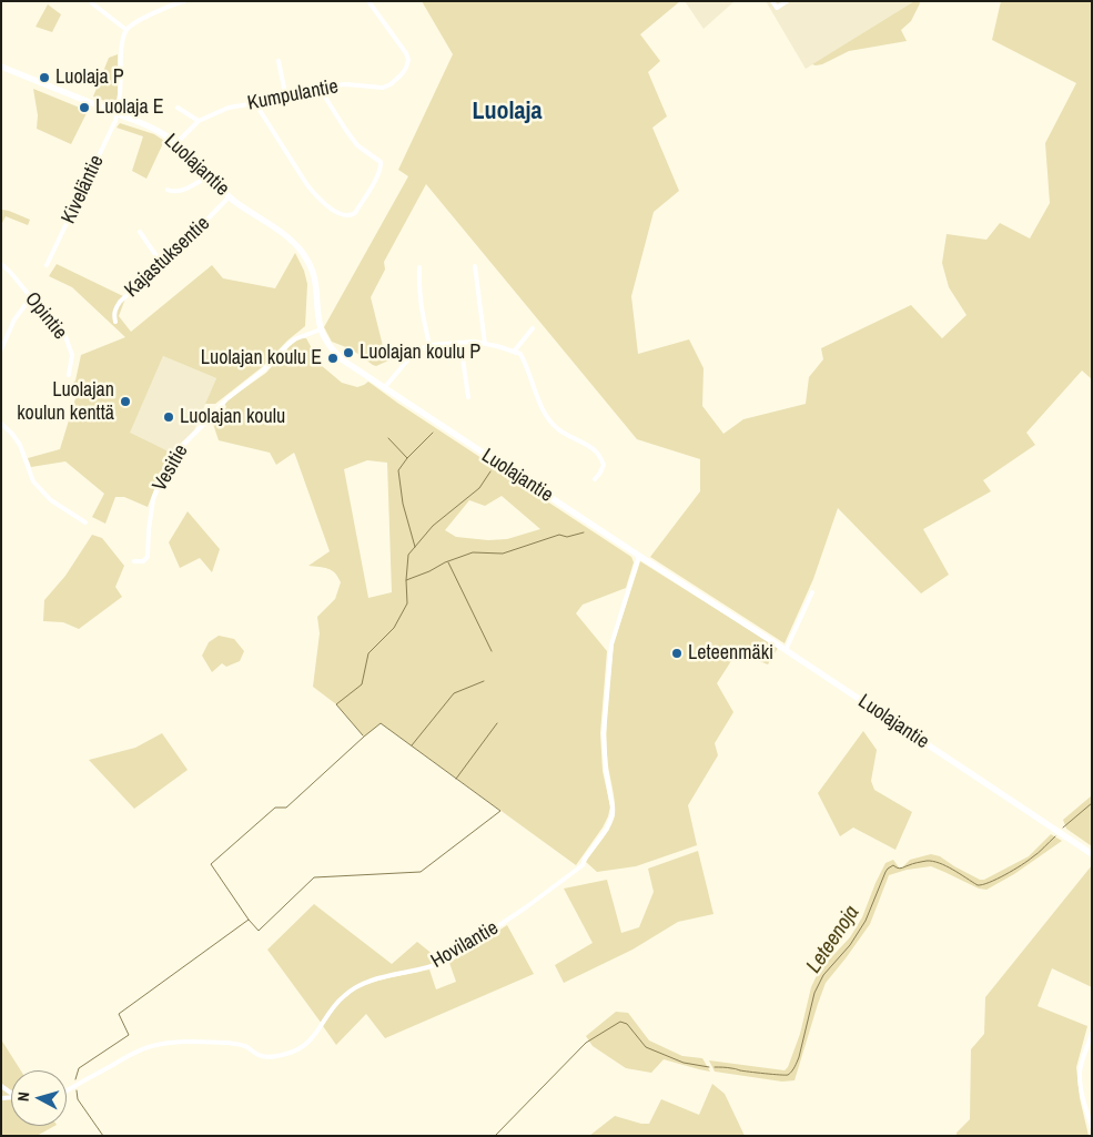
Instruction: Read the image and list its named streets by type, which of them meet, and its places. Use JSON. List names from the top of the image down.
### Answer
{
  "streets": {
    "main road": ["Luolajantie"],
    "street": [
      "Kumpulantie",
      "Kiveläntie",
      "Kajastuksentie",
      "Opintie",
      "Vesitie",
      "Hovilantie"
    ]
  },
  "crossings": [
    ["Kumpulantie", "Luolajantie"],
    ["Luolajantie", "Kiveläntie"],
    ["Luolajantie", "Kajastuksentie"],
    ["Luolajantie", "Vesitie"],
    ["Luolajantie", "Hovilantie"]
  ],
  "districts": ["Luolaja"],
  "water": ["Leteenoja"],
  "places": [
    "Luolaja P",
    "Luolaja E",
    "Luolajan koulu P",
    "Luolajan koulu E",
    "Luolajan koulun kenttä",
    "Luolajan koulu",
    "Leteenmäki"
  ],
  "north": "left"
}
